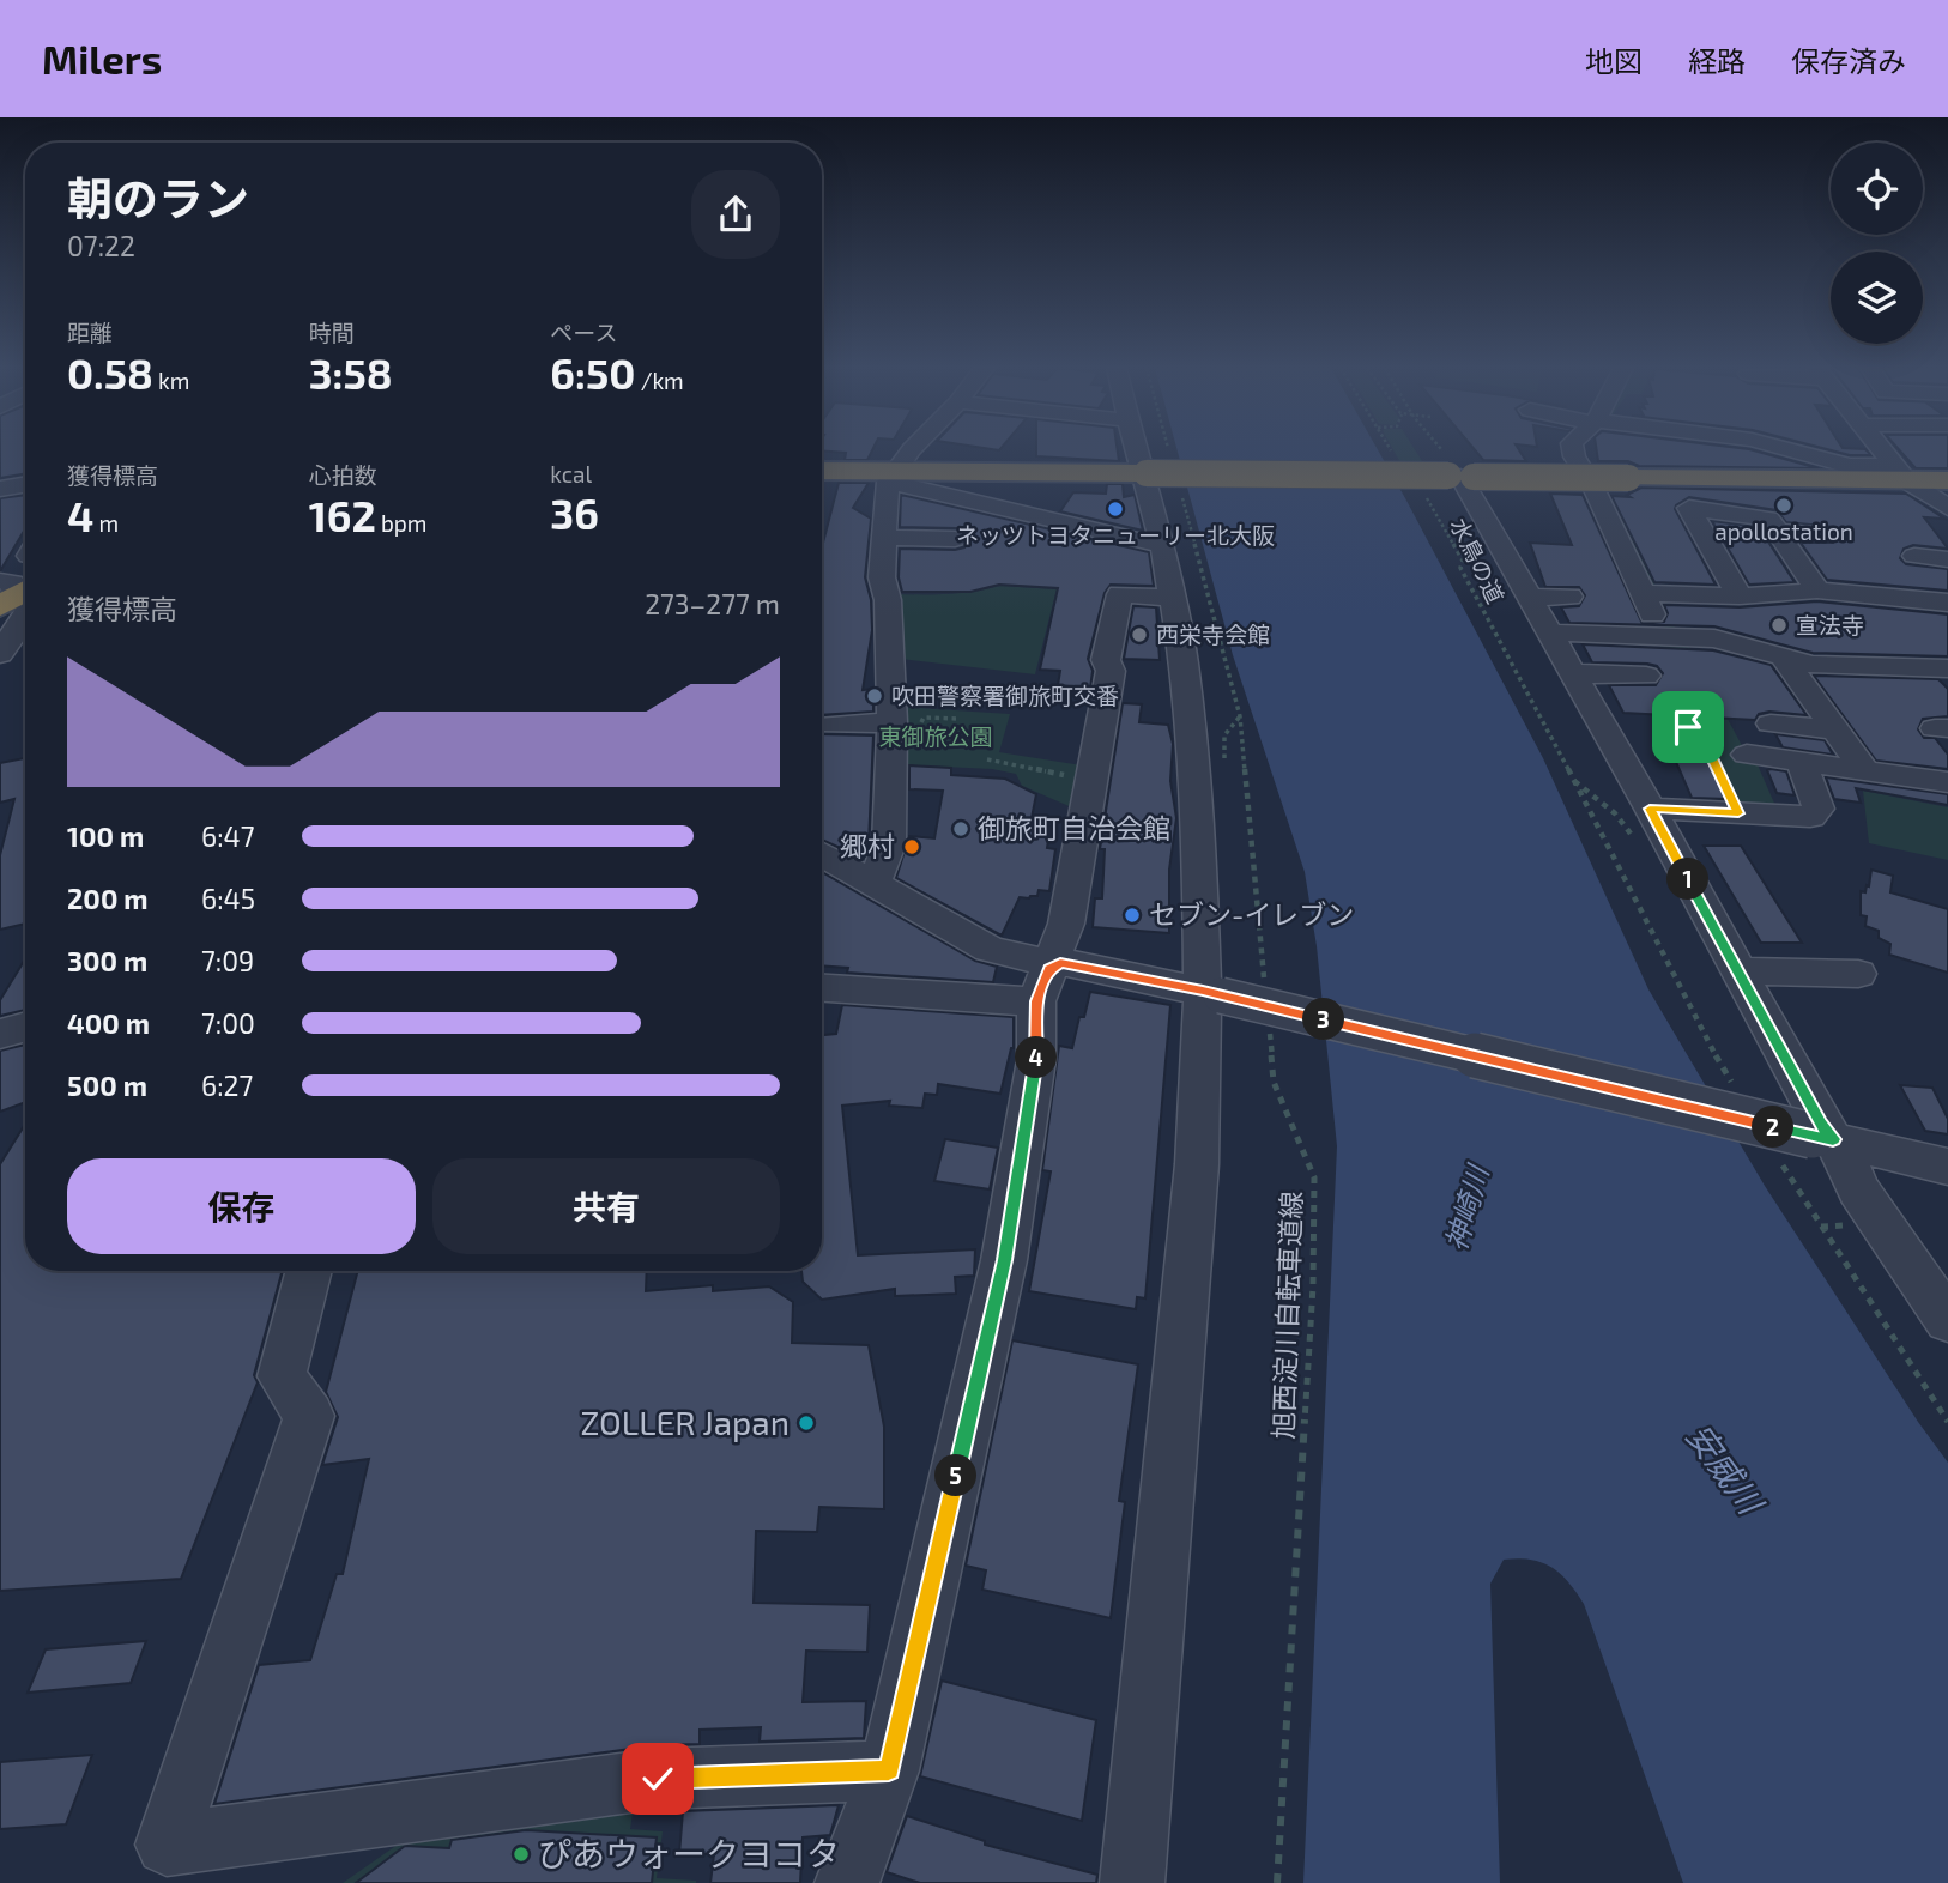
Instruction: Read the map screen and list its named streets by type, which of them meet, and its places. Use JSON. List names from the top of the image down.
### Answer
{
  "streets": {
    "path": ["水鳥の道", "旭西淀川自転車道線"]
  },
  "water": ["神崎川", "安威川"],
  "parks": ["東御旅公園"],
  "places": [
    "apollostation",
    "ネッツトヨタニューリー北大阪",
    "宣法寺",
    "西栄寺会館",
    "吹田警察署御旅町交番",
    "御旅町自治会館",
    "郷村",
    "セブン-イレブン",
    "ZOLLER Japan",
    "ぴあウォークヨコタ"
  ],
  "page": {
    "header": "Milers",
    "nav": ["地図", "経路", "保存済み"],
    "heading": ["朝のラン", "07:22"],
    "stats": [
      ["距離", "0.58 km"],
      ["時間", "3:58"],
      ["ペース", "6:50 /km"],
      ["獲得標高", "4 m"],
      ["心拍数", "162 bpm"],
      ["kcal", "36"]
    ],
    "chart": ["獲得標高", "273–277 m"],
    "list": [
      {
        "name": "100 m",
        "note": "6:47"
      },
      {
        "name": "200 m",
        "note": "6:45"
      },
      {
        "name": "300 m",
        "note": "7:09"
      },
      {
        "name": "400 m",
        "note": "7:00"
      },
      {
        "name": "500 m",
        "note": "6:27"
      }
    ],
    "pins": [
      "1",
      "3",
      "4",
      "2",
      "5"
    ],
    "buttons": ["保存", "共有"]
  }
}
